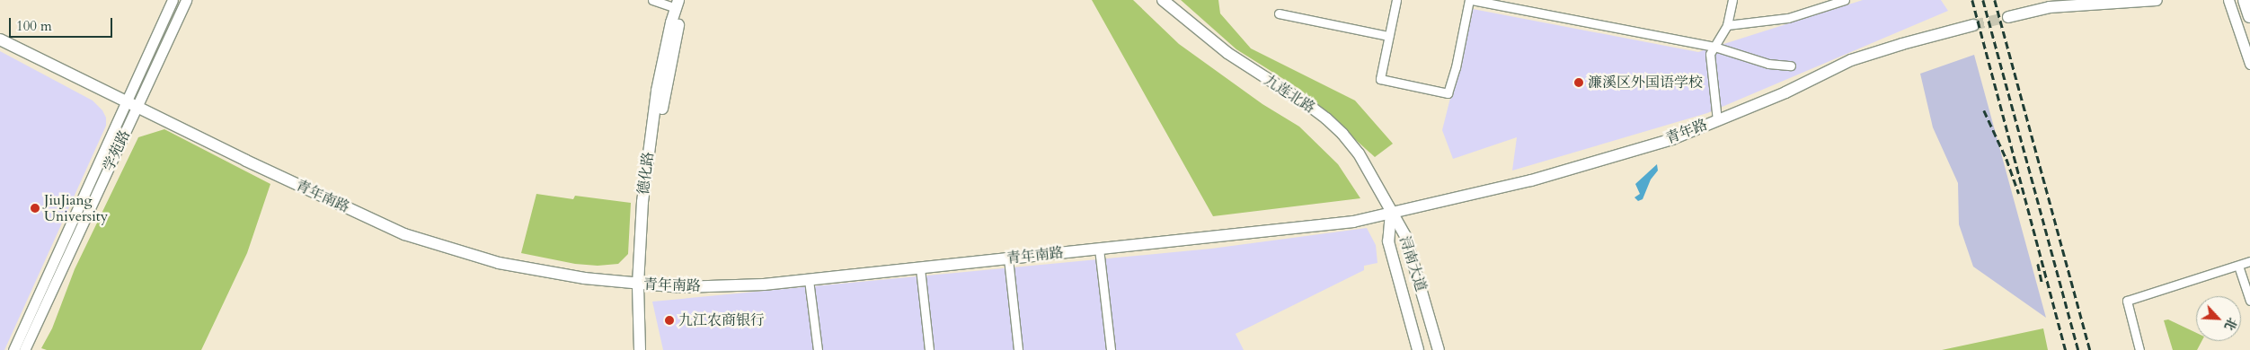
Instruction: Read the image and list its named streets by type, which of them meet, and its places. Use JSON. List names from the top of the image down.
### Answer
{
  "streets": {
    "main road": [
      "九莲北路",
      "青年路",
      "德化路",
      "青年南路",
      "浔南大道"
    ],
    "street": ["学苑路"]
  },
  "crossings": [
    ["九莲北路", "青年路"],
    ["九莲北路", "青年南路"],
    ["九莲北路", "浔南大道"],
    ["青年路", "青年南路"],
    ["青年路", "浔南大道"],
    ["学苑路", "青年南路"],
    ["德化路", "青年南路"],
    ["青年南路", "浔南大道"]
  ],
  "places": ["濂溪区外国语学校", "JiuJiang University", "九江农商银行"],
  "scale_bar": "100 m",
  "north": "bottom right"
}
